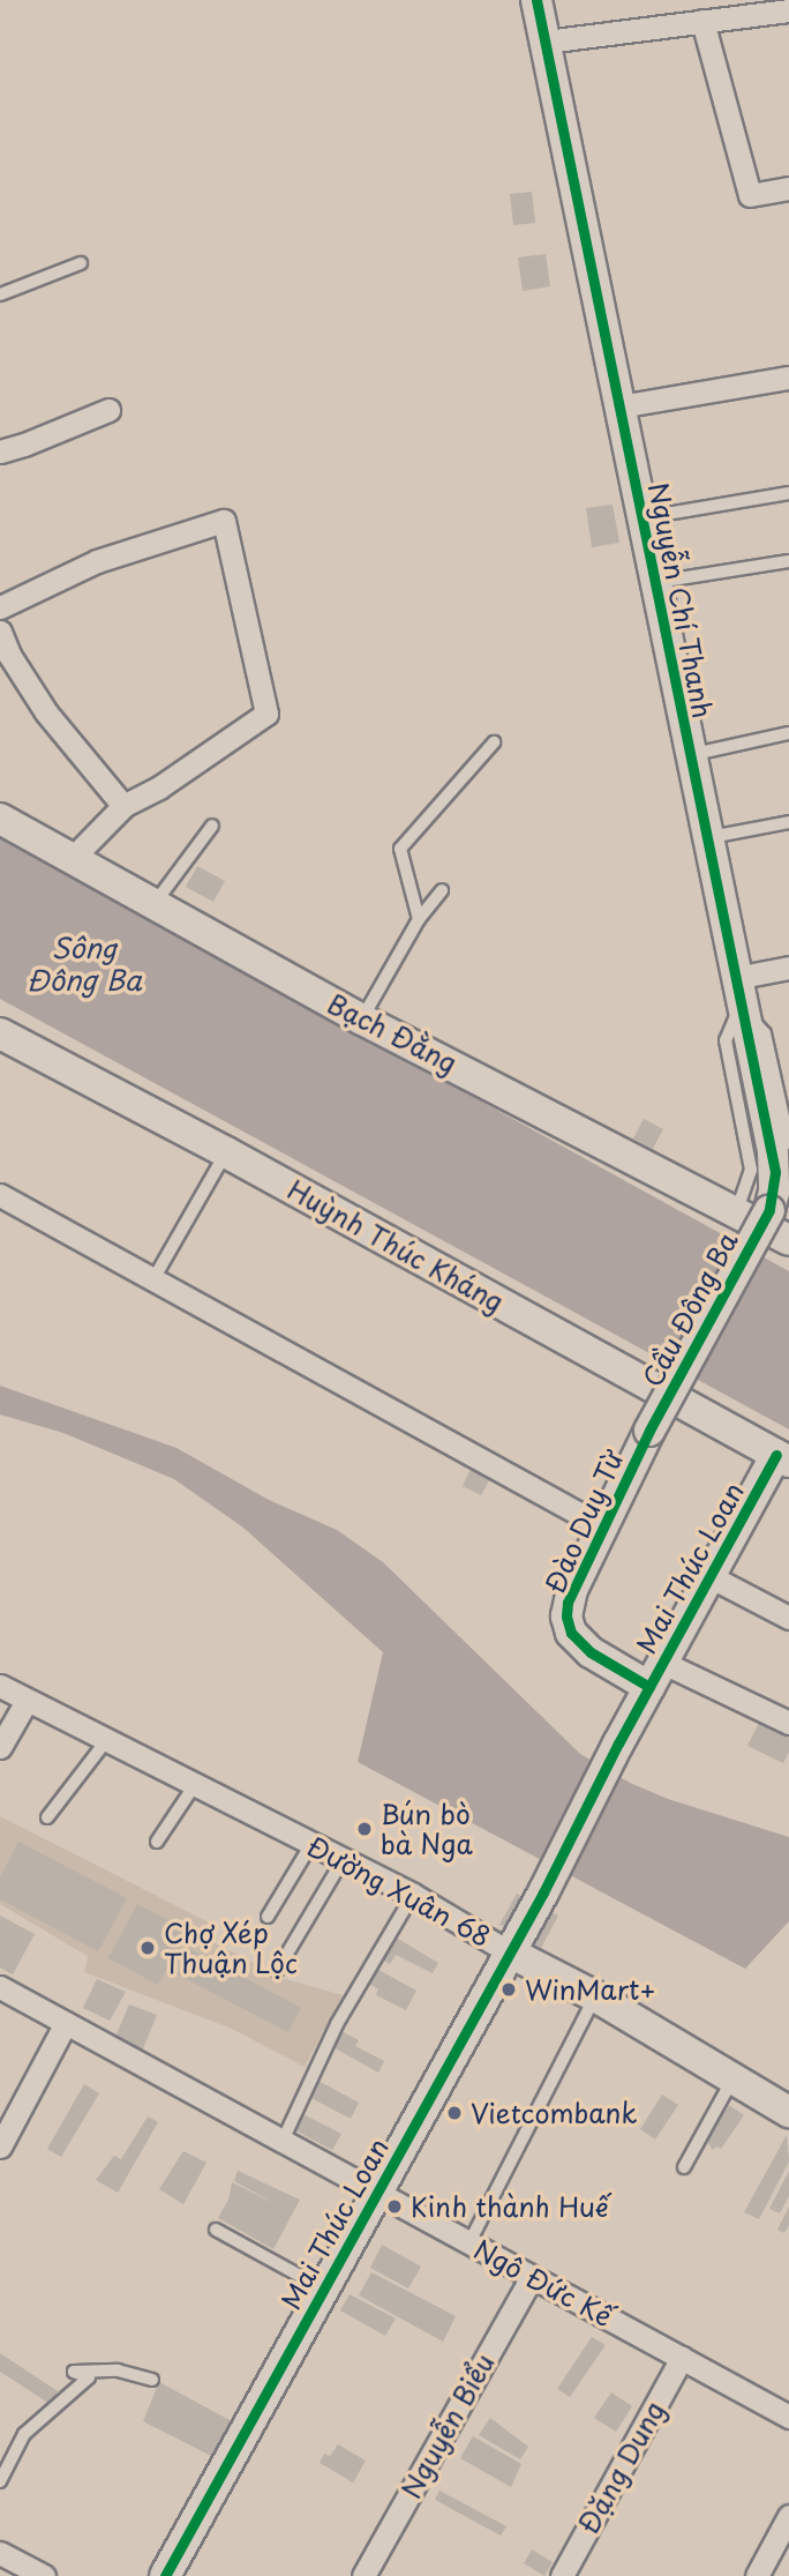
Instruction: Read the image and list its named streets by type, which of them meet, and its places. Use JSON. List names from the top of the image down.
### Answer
{
  "streets": {
    "street": [
      "Nguyễn Chí Thanh",
      "Bạch Đằng",
      "Huỳnh Thúc Kháng",
      "Cầu Đông Ba",
      "Đào Duy Từ",
      "Mai Thúc Loan",
      "Đường Xuân 68",
      "Ngô Đức Kế",
      "Nguyễn Biểu",
      "Đặng Dung"
    ]
  },
  "crossings": [
    ["Nguyễn Chí Thanh", "Bạch Đằng"],
    ["Nguyễn Chí Thanh", "Cầu Đông Ba"],
    ["Bạch Đằng", "Cầu Đông Ba"],
    ["Huỳnh Thúc Kháng", "Mai Thúc Loan"],
    ["Cầu Đông Ba", "Đào Duy Từ"],
    ["Đào Duy Từ", "Mai Thúc Loan"],
    ["Mai Thúc Loan", "Đường Xuân 68"],
    ["Mai Thúc Loan", "Ngô Đức Kế"],
    ["Ngô Đức Kế", "Nguyễn Biểu"],
    ["Ngô Đức Kế", "Đặng Dung"]
  ],
  "water": ["Sông Đông Ba"],
  "places": [
    "Bún bò bà Nga",
    "Chợ Xép Thuận Lộc",
    "WinMart+",
    "Vietcombank",
    "Kinh thành Huế"
  ]
}
